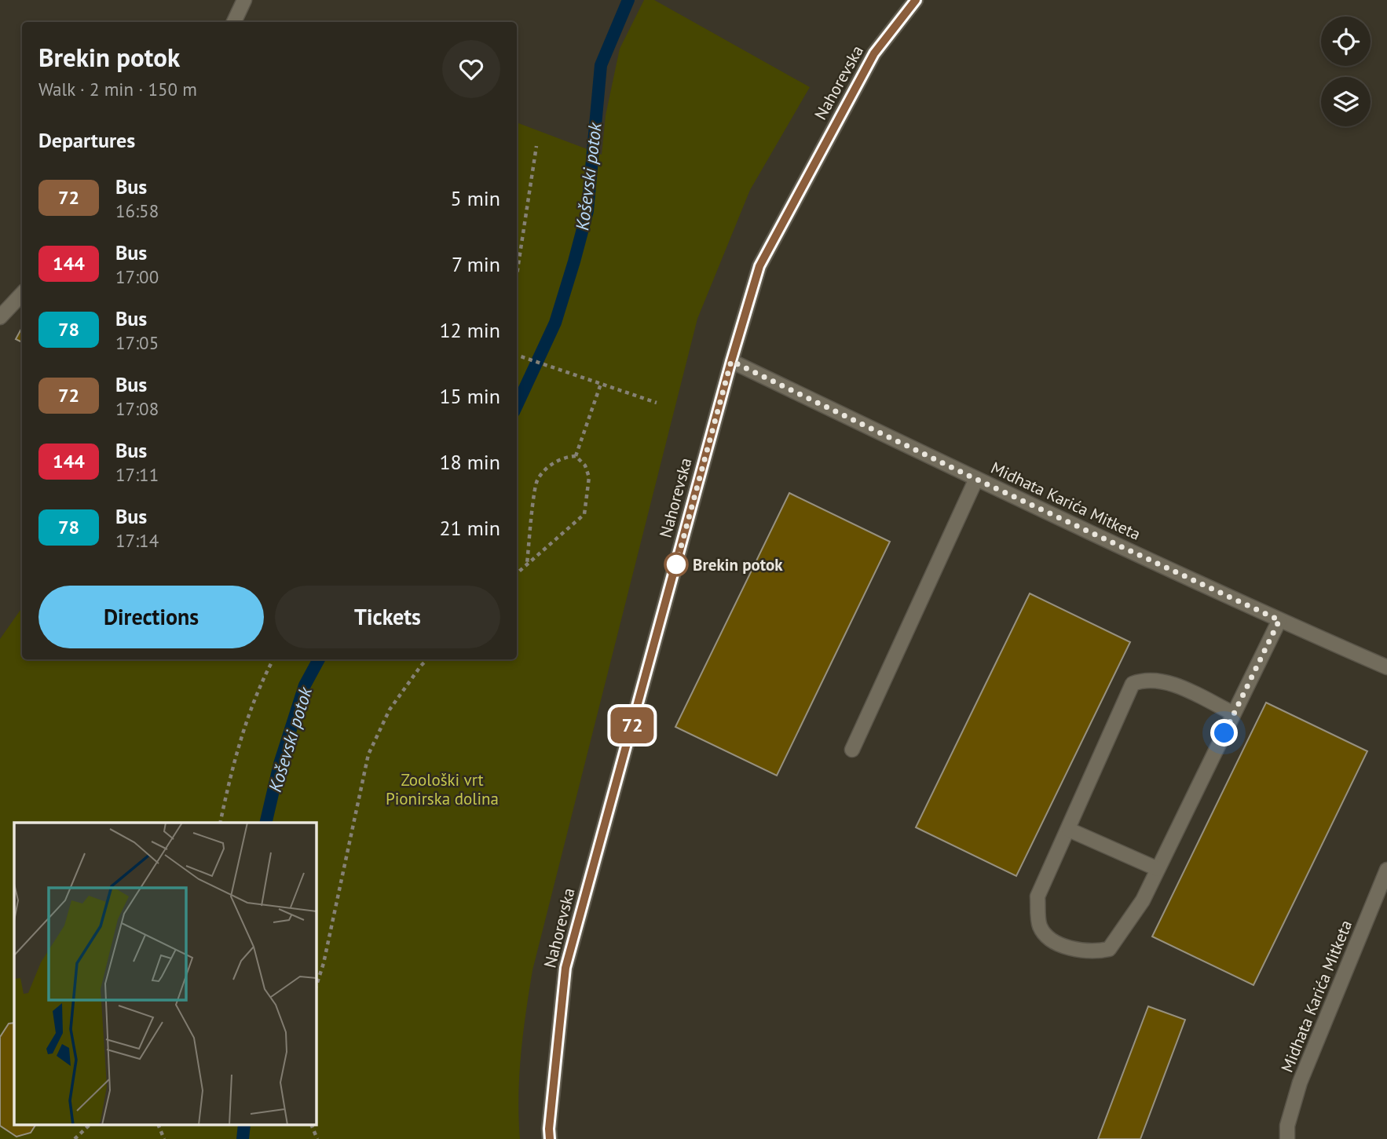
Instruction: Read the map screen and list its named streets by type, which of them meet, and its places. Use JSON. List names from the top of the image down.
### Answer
{
  "streets": {
    "street": ["Nahorevska", "Midhata Karića Mitketa"]
  },
  "crossings": [
    ["Nahorevska", "Midhata Karića Mitketa"]
  ],
  "water": ["Koševski potok"],
  "parks": ["Zoološki vrt Pionirska dolina"],
  "places": ["Brekin potok"],
  "lines": ["bus line 72"],
  "page": {
    "on_map": "72",
    "heading": [
      ["Brekin potok", "Walk · 2 min · 150 m"],
      "Departures"
    ],
    "list": [
      {
        "mark": "72",
        "name": "Bus",
        "note": "16:58",
        "value": "5 min"
      },
      {
        "mark": "144",
        "name": "Bus",
        "note": "17:00",
        "value": "7 min"
      },
      {
        "mark": "78",
        "name": "Bus",
        "note": "17:05",
        "value": "12 min"
      },
      {
        "mark": "72",
        "name": "Bus",
        "note": "17:08",
        "value": "15 min"
      },
      {
        "mark": "144",
        "name": "Bus",
        "note": "17:11",
        "value": "18 min"
      },
      {
        "mark": "78",
        "name": "Bus",
        "note": "17:14",
        "value": "21 min"
      }
    ],
    "buttons": ["Directions", "Tickets"]
  }
}
